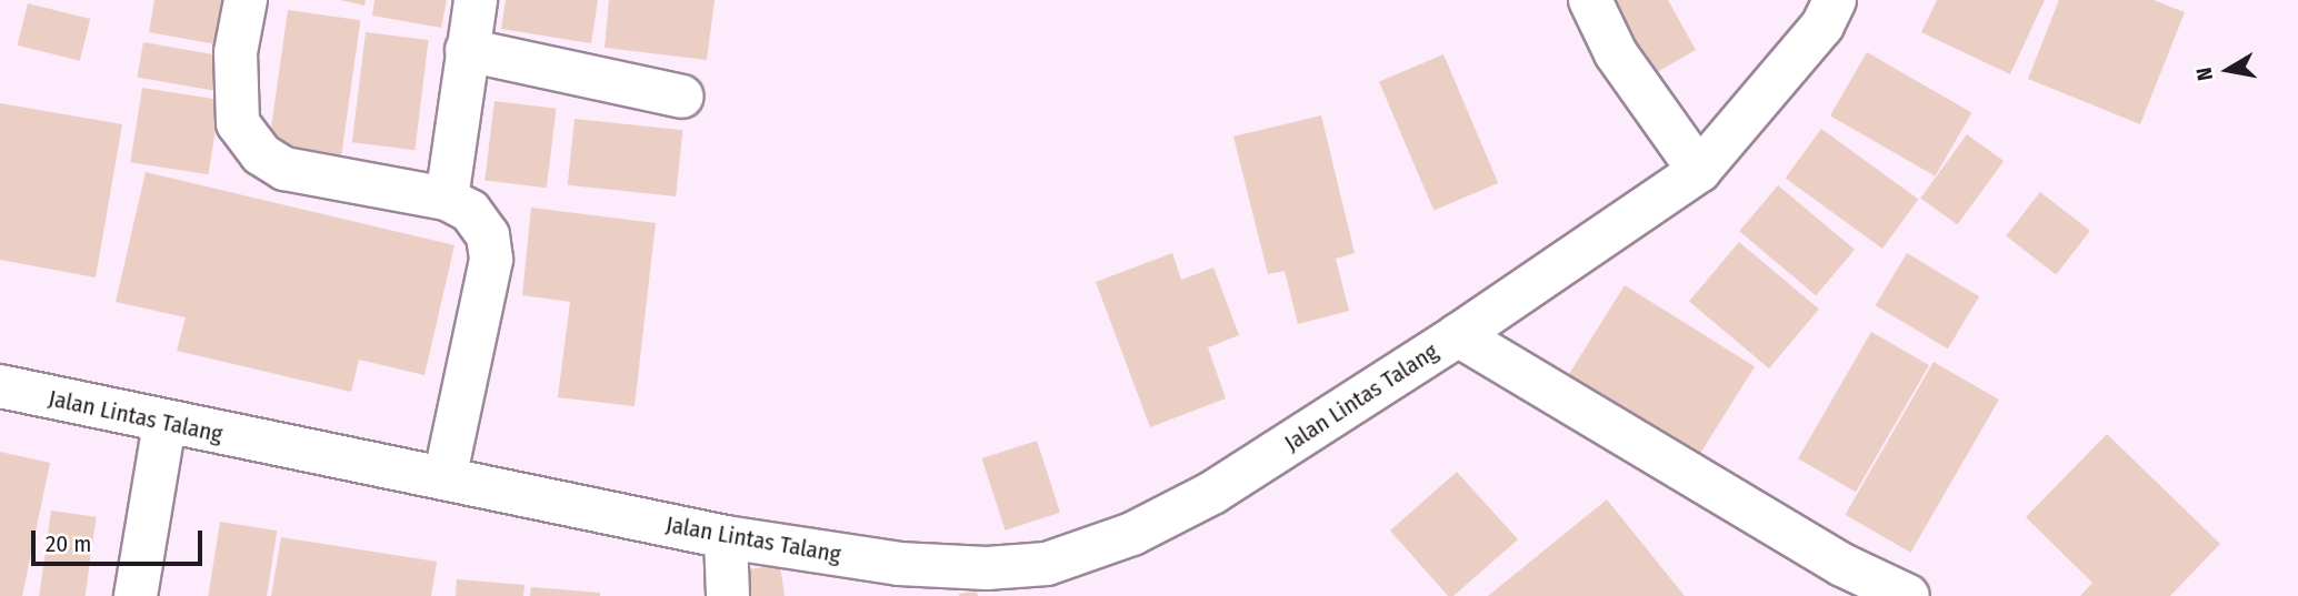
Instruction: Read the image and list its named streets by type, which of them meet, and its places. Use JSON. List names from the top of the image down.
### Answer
{
  "streets": {
    "street": ["Jalan Lintas Talang"]
  },
  "scale_bar": "20 m",
  "north": "left"
}
